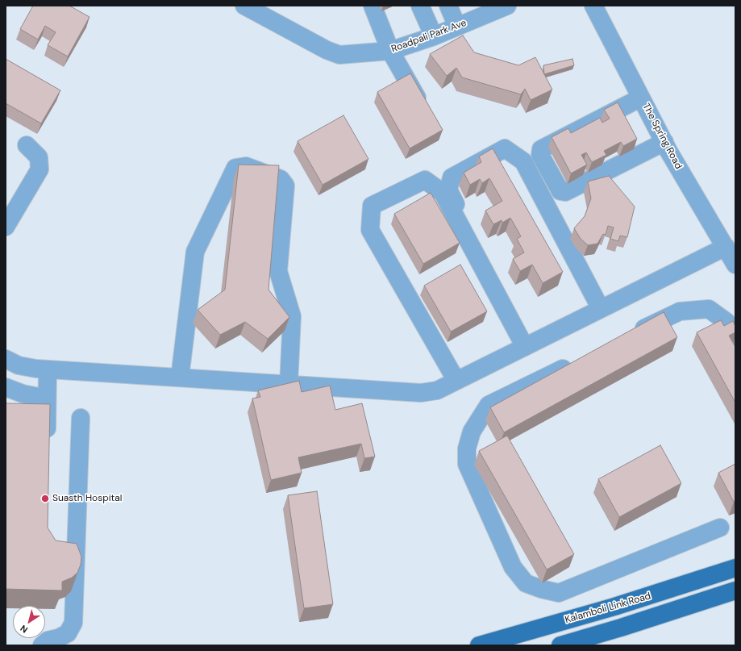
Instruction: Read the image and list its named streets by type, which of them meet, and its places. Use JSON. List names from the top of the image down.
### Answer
{
  "streets": {
    "main road": ["Kalamboli Link Road"],
    "street": ["Roadpali Park Ave", "The Spring Road"]
  },
  "places": ["Suasth Hospital"],
  "north": "bottom left"
}
